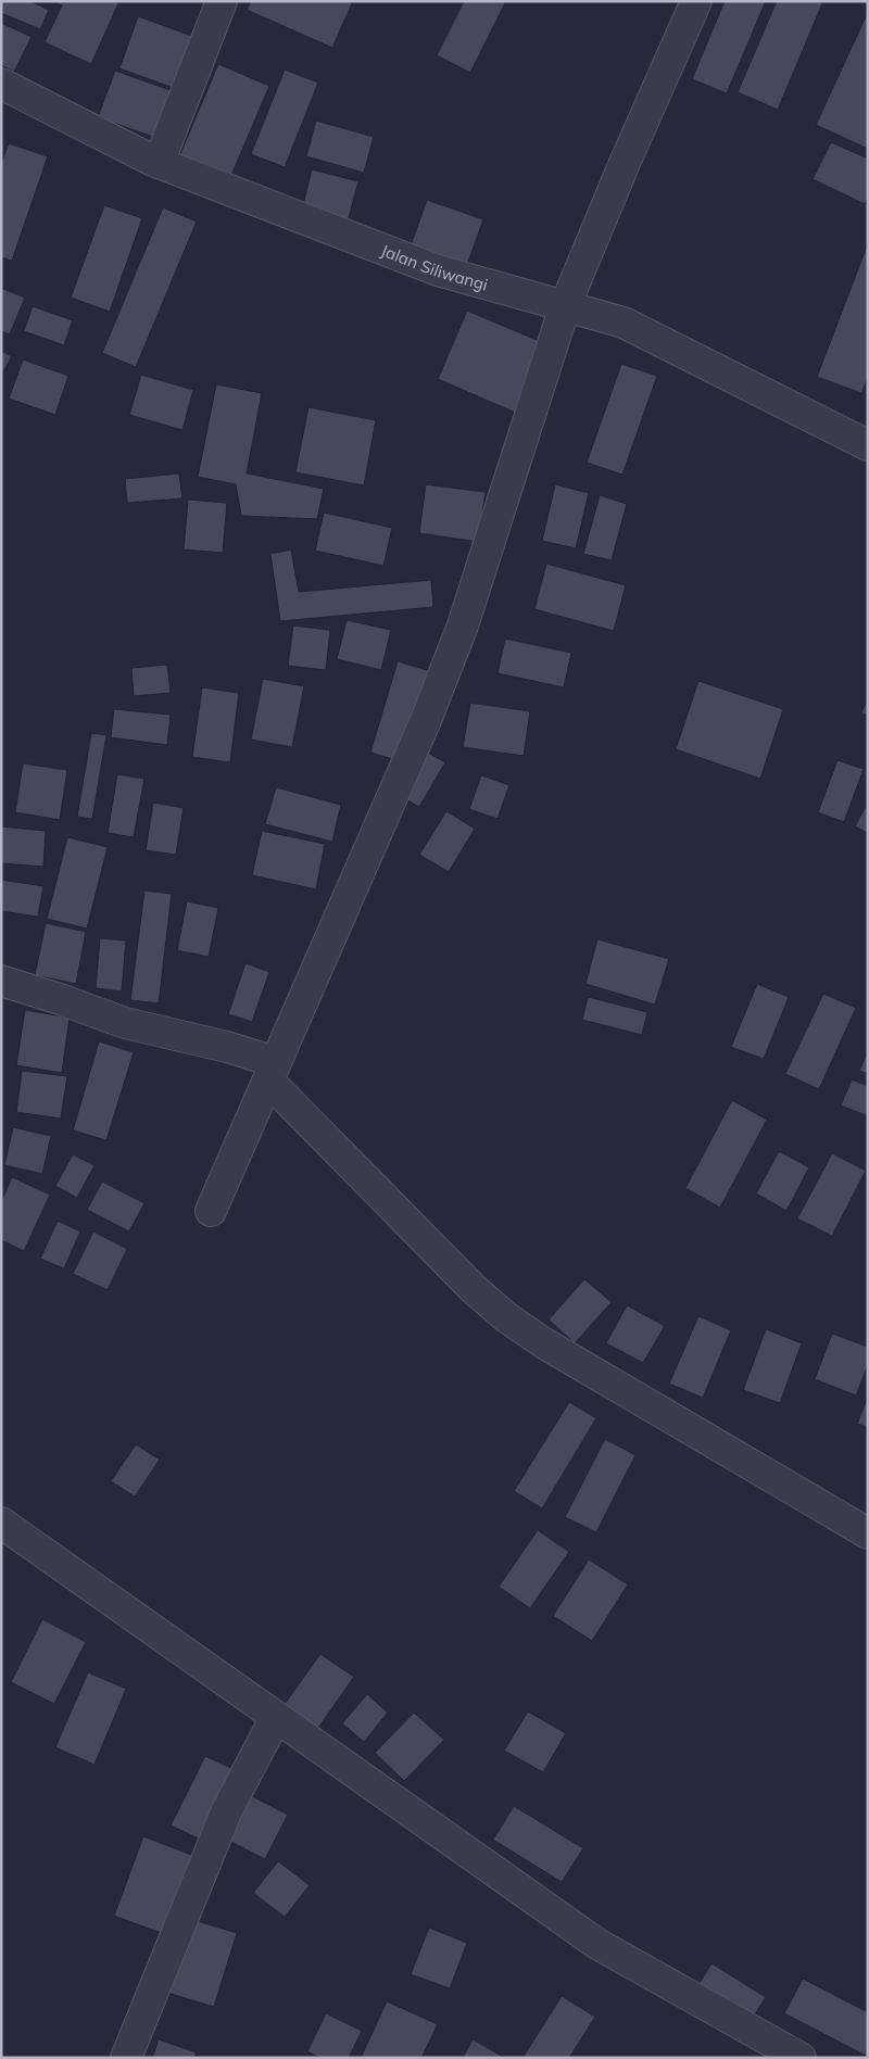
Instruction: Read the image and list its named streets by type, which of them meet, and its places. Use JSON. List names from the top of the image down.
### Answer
{
  "streets": {
    "street": ["Jalan Siliwangi"]
  }
}
